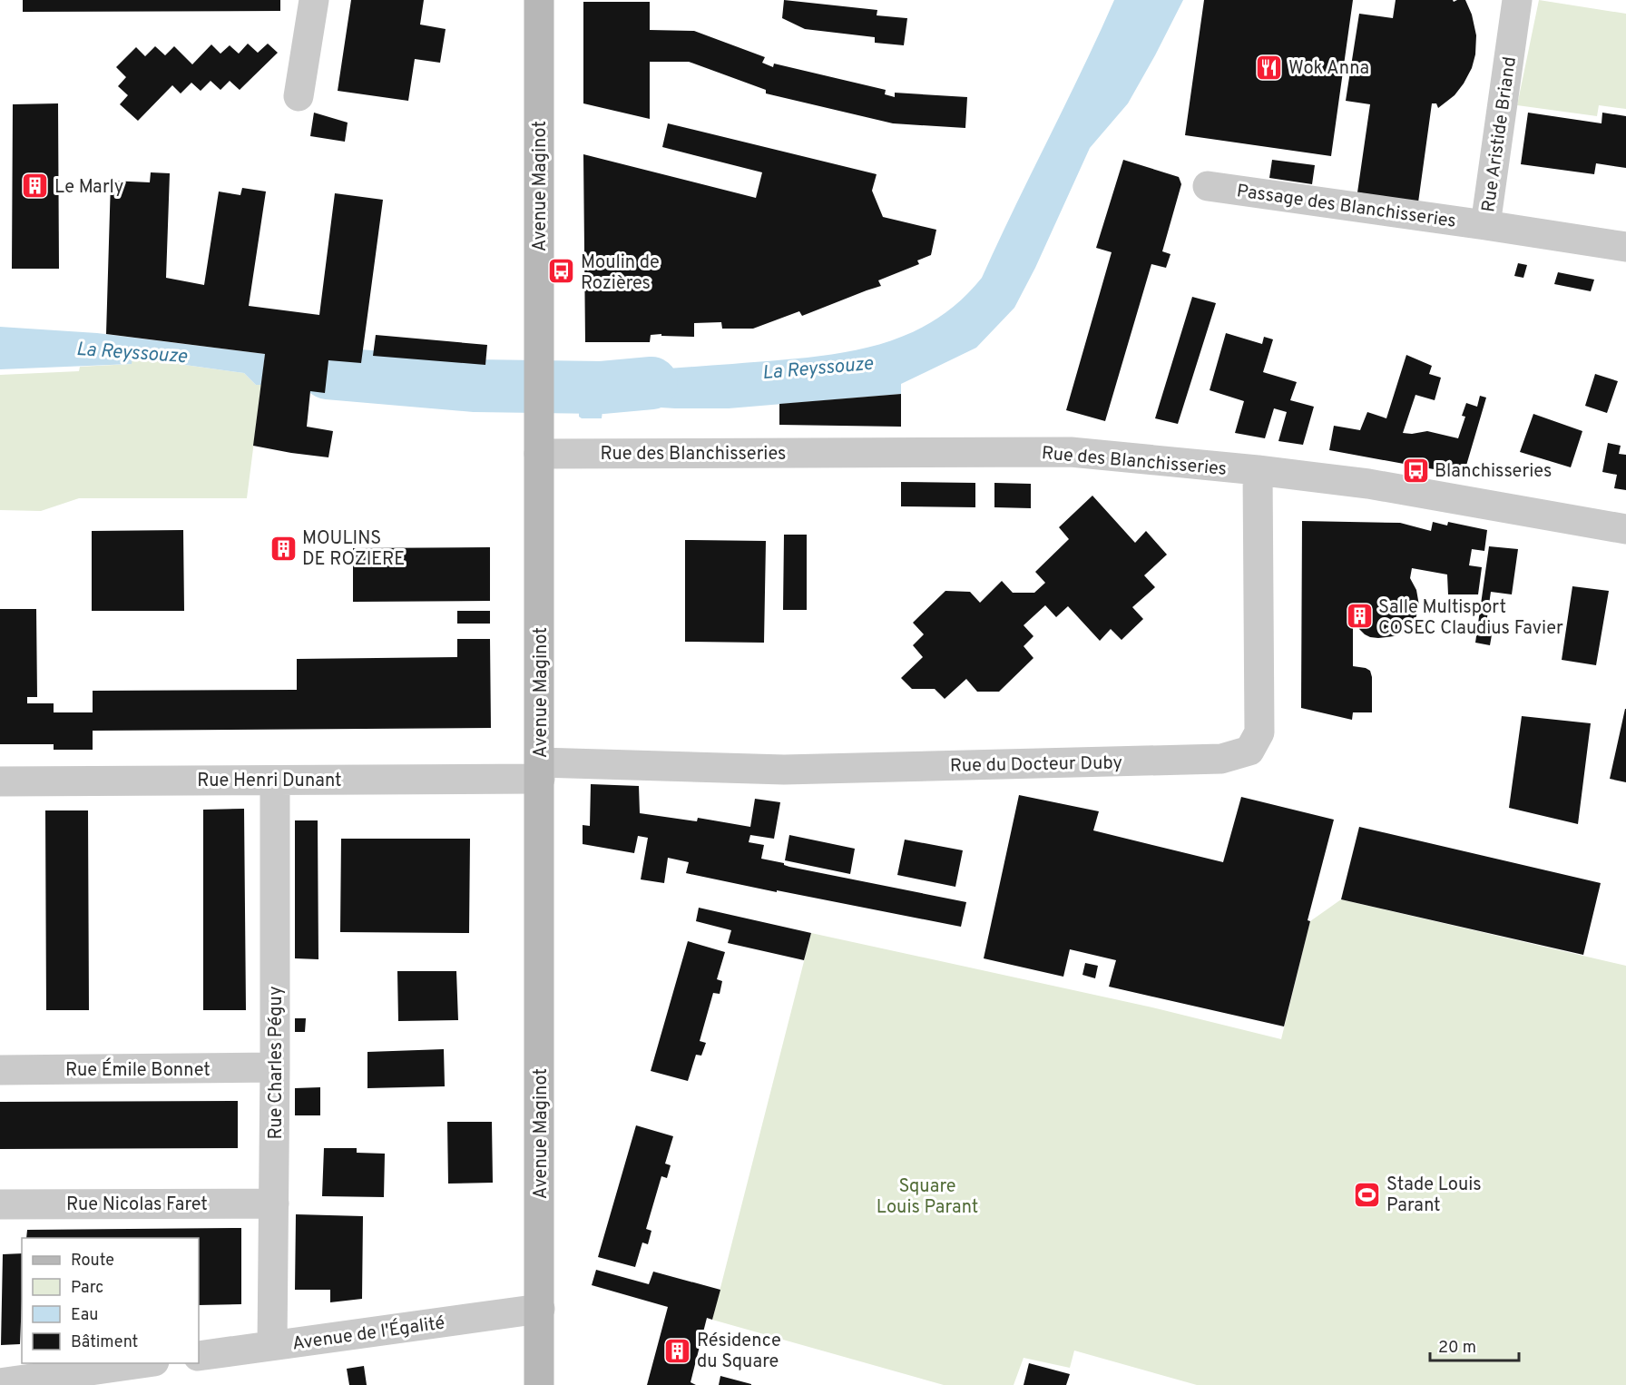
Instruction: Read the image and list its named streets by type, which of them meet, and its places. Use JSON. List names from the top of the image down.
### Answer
{
  "streets": {
    "main road": ["Avenue Maginot"],
    "street": [
      "Rue Aristide Briand",
      "Passage des Blanchisseries",
      "Rue des Blanchisseries",
      "Rue du Docteur Duby",
      "Rue Henri Dunant",
      "Rue Charles Péguy",
      "Rue Émile Bonnet",
      "Rue Nicolas Faret",
      "Avenue de l'Égalité"
    ]
  },
  "crossings": [
    ["Rue Aristide Briand", "Passage des Blanchisseries"],
    ["Avenue Maginot", "Rue des Blanchisseries"],
    ["Avenue Maginot", "Rue du Docteur Duby"],
    ["Avenue Maginot", "Rue Henri Dunant"],
    ["Avenue Maginot", "Avenue de l'Égalité"],
    ["Rue des Blanchisseries", "Rue du Docteur Duby"],
    ["Rue du Docteur Duby", "Rue Henri Dunant"],
    ["Rue Henri Dunant", "Rue Charles Péguy"],
    ["Rue Charles Péguy", "Rue Émile Bonnet"],
    ["Rue Charles Péguy", "Rue Nicolas Faret"],
    ["Rue Charles Péguy", "Avenue de l'Égalité"]
  ],
  "water": ["La Reyssouze"],
  "parks": ["Square Louis Parant"],
  "places": {
    "restaurant": ["Wok Anna"],
    "building": [
      "Le Marly",
      "MOULINS DE ROZIERE",
      "Salle Multisport COSEC Claudius Favier",
      "Résidence du Square"
    ],
    "bus stop": ["Moulin de Rozières", "Blanchisseries"],
    "sports": ["Stade Louis Parant"]
  },
  "legend": [
    "Route",
    "Parc",
    "Eau",
    "Bâtiment"
  ],
  "scale_bar": "20 m"
}
